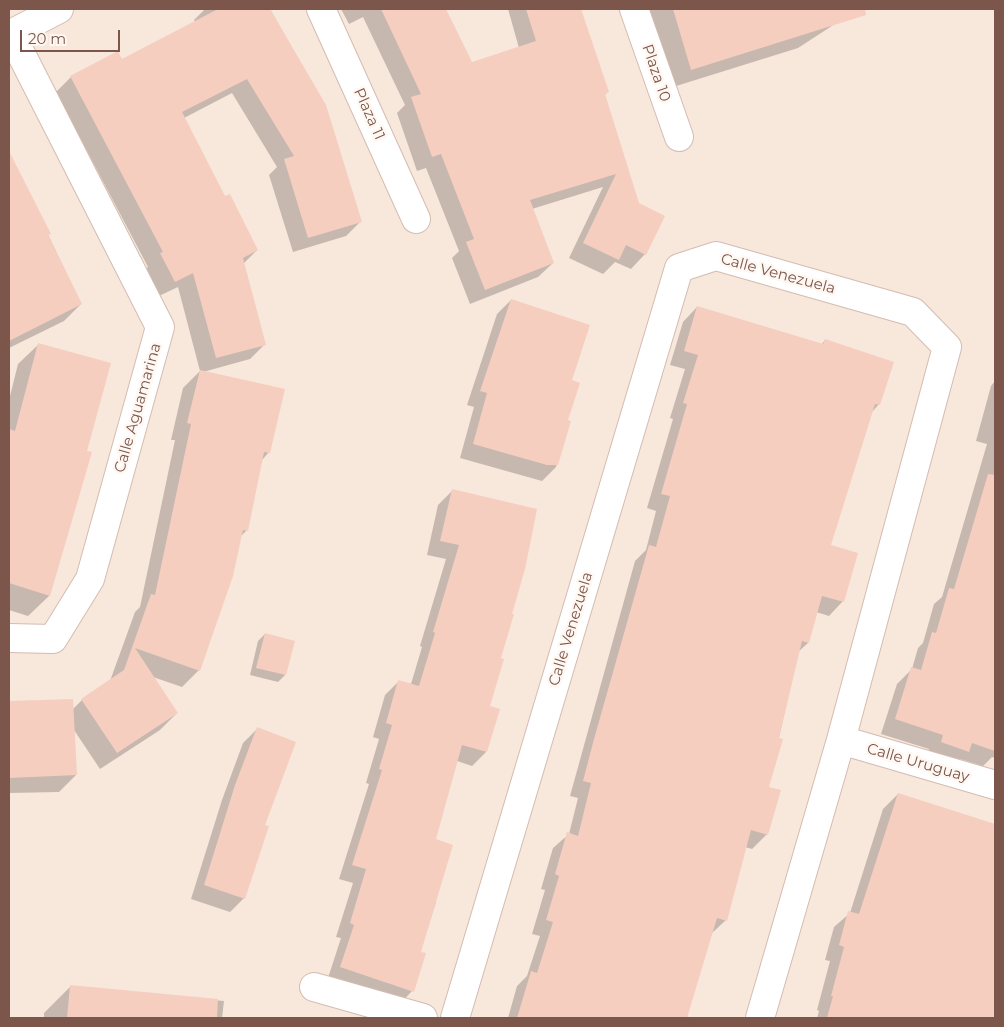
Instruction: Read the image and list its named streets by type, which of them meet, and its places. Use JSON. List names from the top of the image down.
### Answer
{
  "streets": {
    "street": [
      "Plaza 10",
      "Plaza 11",
      "Calle Venezuela",
      "Calle Aguamarina",
      "Calle Uruguay"
    ]
  },
  "crossings": [
    ["Calle Venezuela", "Calle Uruguay"]
  ],
  "scale_bar": "20 m"
}
